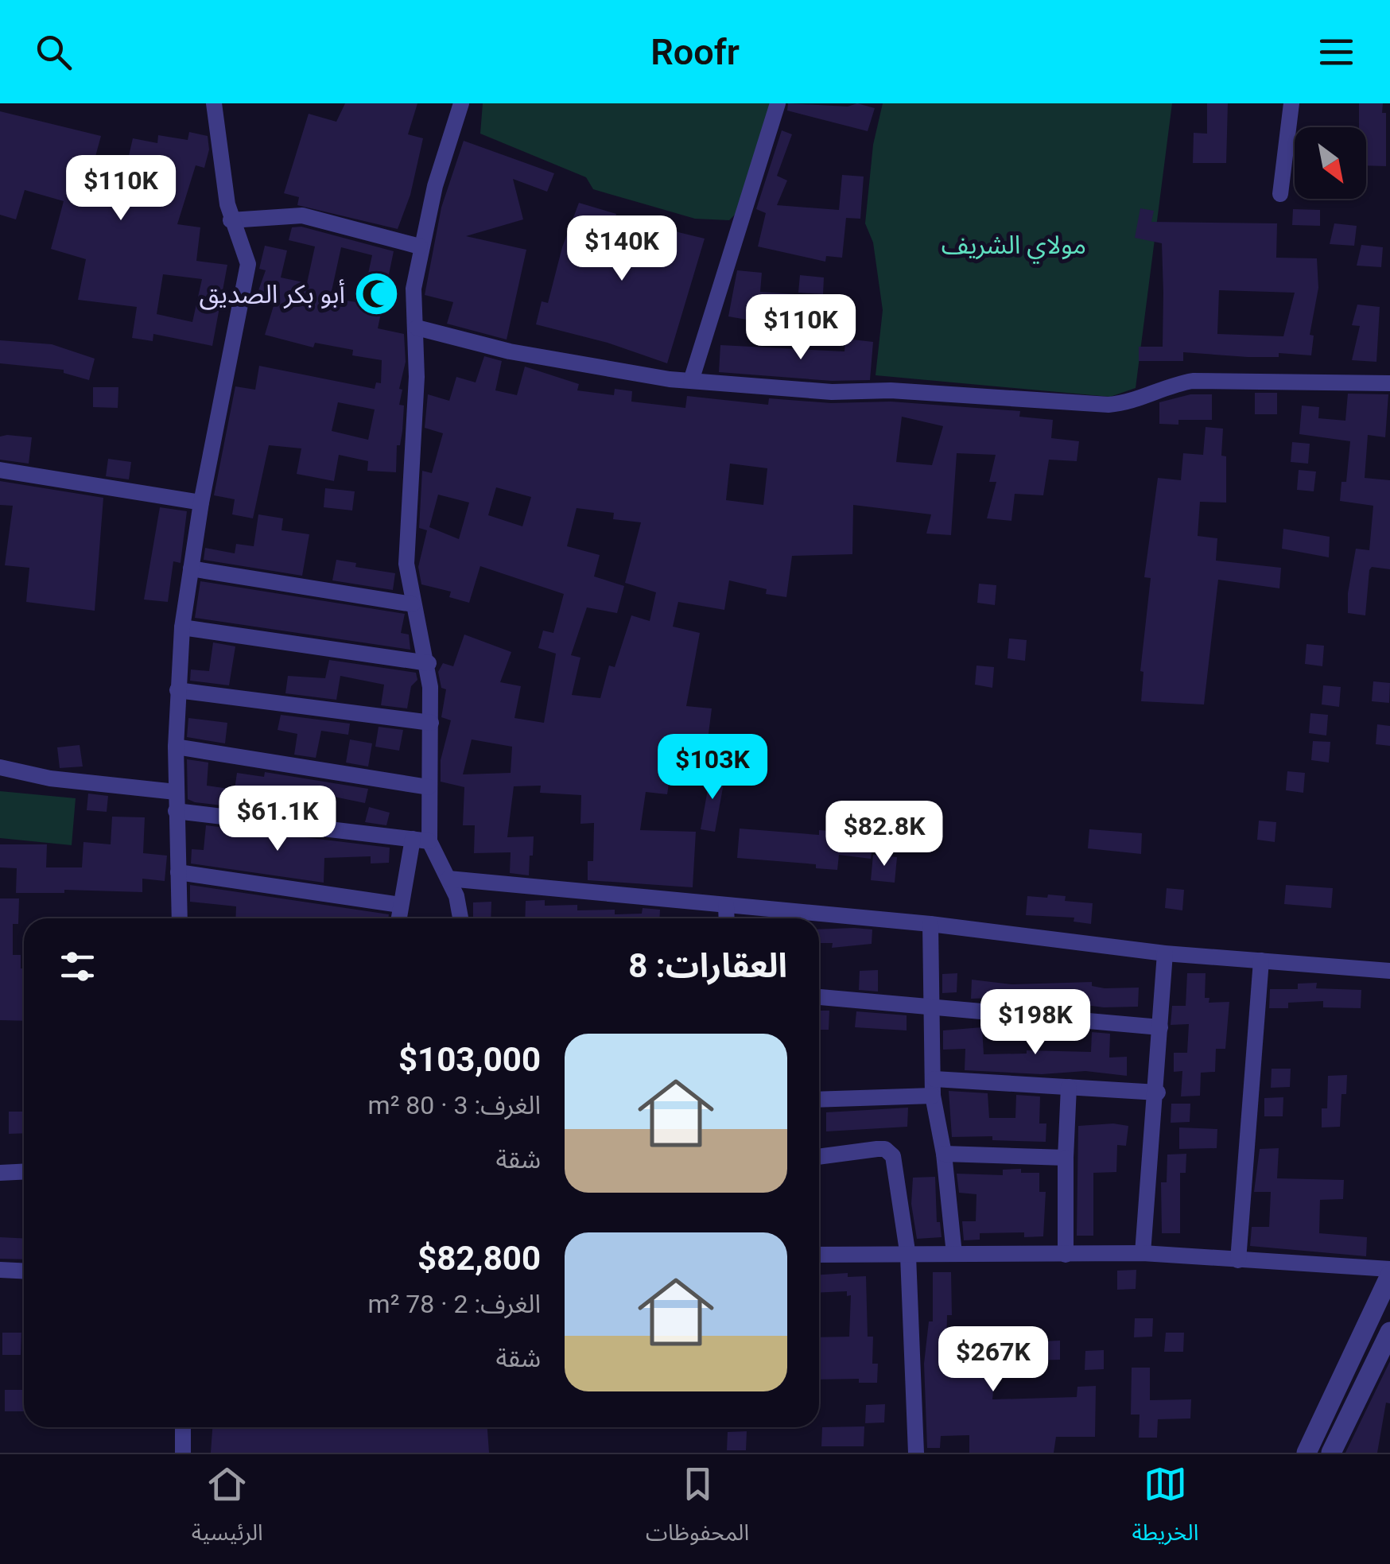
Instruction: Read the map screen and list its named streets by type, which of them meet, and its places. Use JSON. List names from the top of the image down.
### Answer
{
  "parks": ["مولاي الشريف"],
  "places": {
    "mosque": ["أبو بكر الصديق"]
  },
  "north": "bottom right",
  "page": {
    "header": "Roofr",
    "price": [
      "$110K",
      "$140K",
      "$110K",
      "$103K",
      "$61.1K",
      "$82.8K",
      "$198K",
      "$267K"
    ],
    "heading": "العقارات: 8",
    "list": [
      {
        "name": "$103,000",
        "note": "الغرف: 3 · 80 m² · شقة"
      },
      {
        "name": "$82,800",
        "note": "الغرف: 2 · 78 m² · شقة"
      }
    ],
    "tabs": ["الخريطة", "المحفوظات", "الرئيسية"]
  }
}
